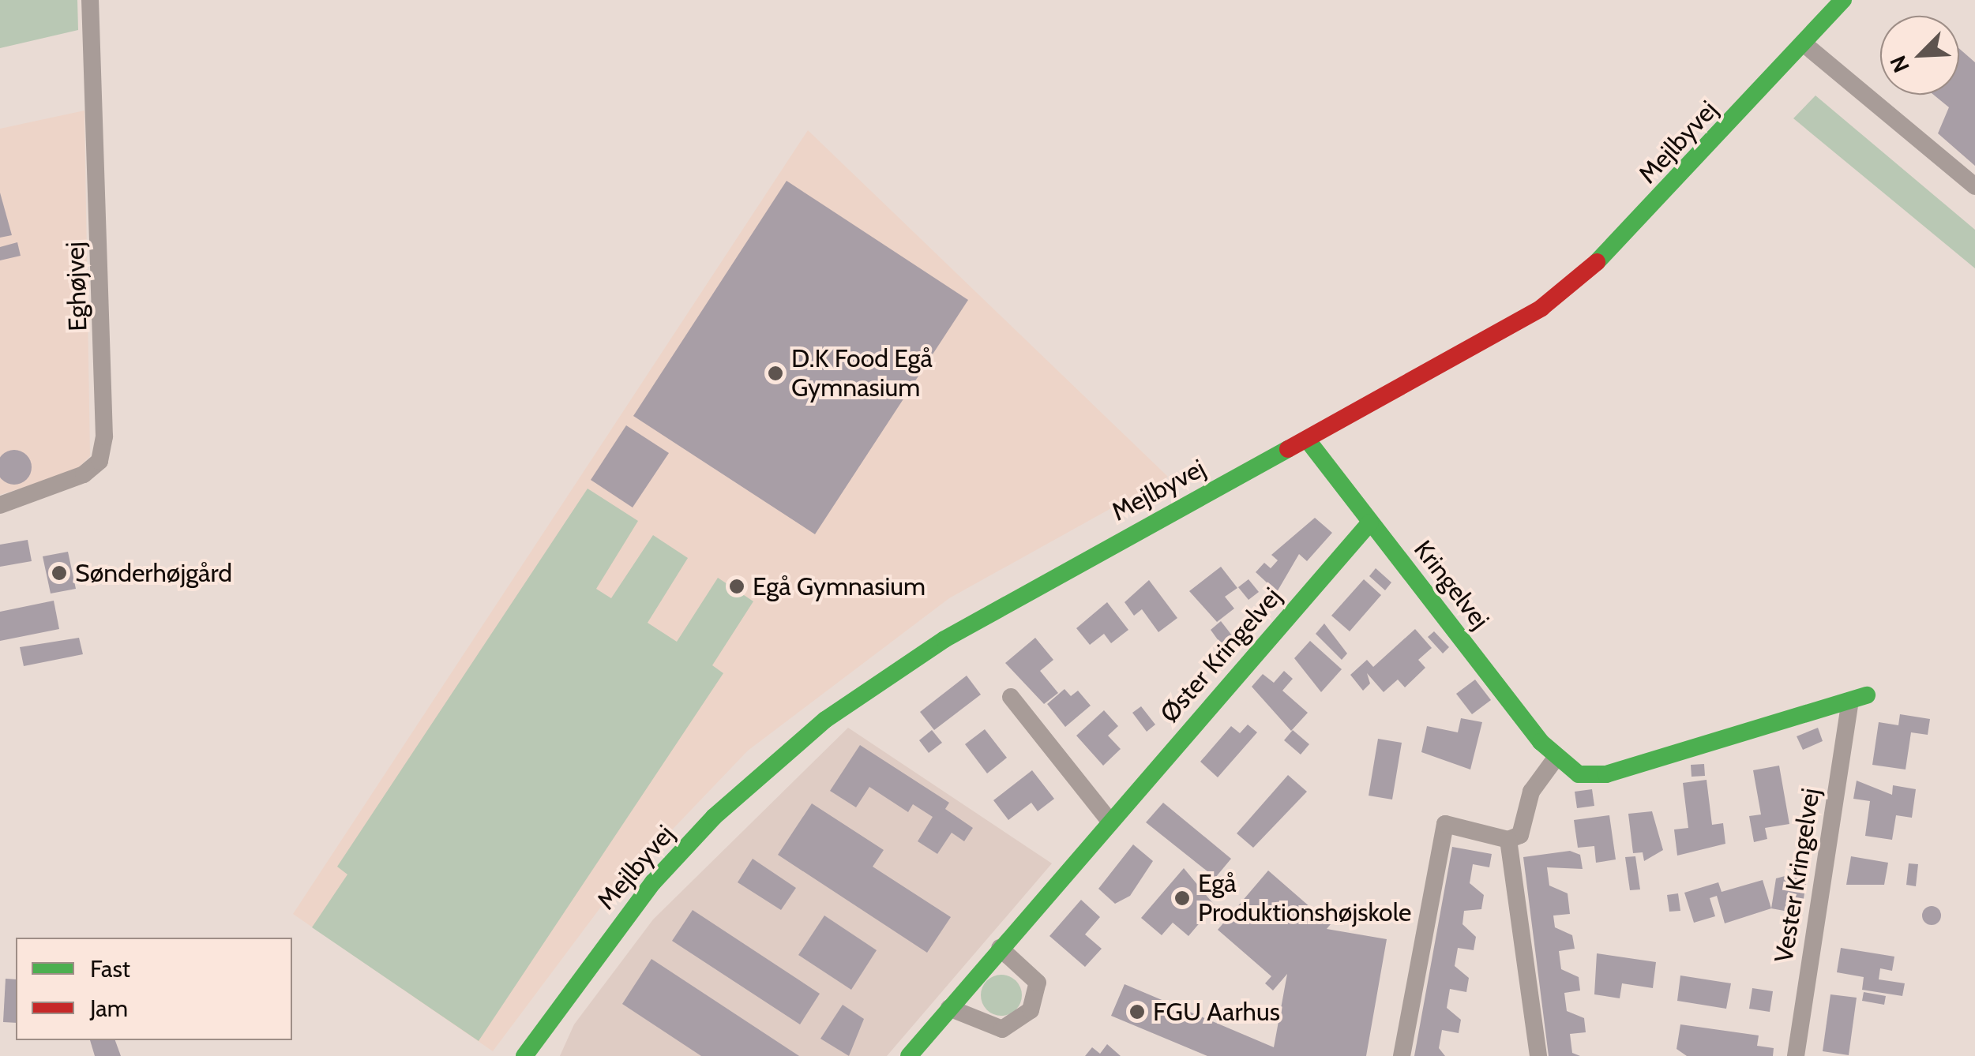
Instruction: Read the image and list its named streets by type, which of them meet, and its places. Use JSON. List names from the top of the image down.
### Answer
{
  "streets": {
    "street": [
      "Mejlbyvej",
      "Eghøjvej",
      "Kringelvej",
      "Øster Kringelvej",
      "Vester Kringelvej"
    ]
  },
  "crossings": [
    ["Mejlbyvej", "Kringelvej"],
    ["Kringelvej", "Øster Kringelvej"],
    ["Kringelvej", "Vester Kringelvej"]
  ],
  "places": [
    "D.K Food Egå Gymnasium",
    "Sønderhøjgård",
    "Egå Gymnasium",
    "Egå Produktionshøjskole",
    "FGU Aarhus"
  ],
  "legend": ["Fast", "Jam"],
  "north": "bottom left"
}
